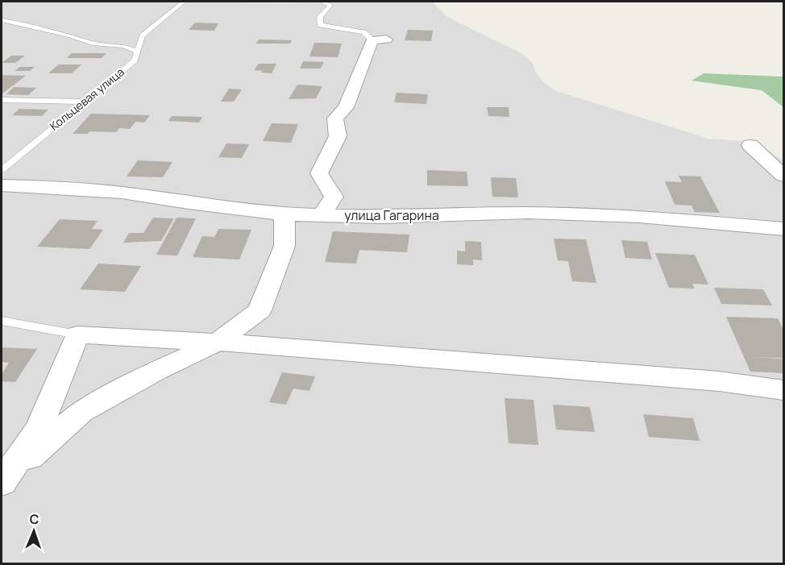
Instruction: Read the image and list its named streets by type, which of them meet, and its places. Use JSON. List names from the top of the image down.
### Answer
{
  "streets": {
    "street": ["улица Гагарина"],
    "lane": ["Кольцевая улица"]
  },
  "north": "top"
}
